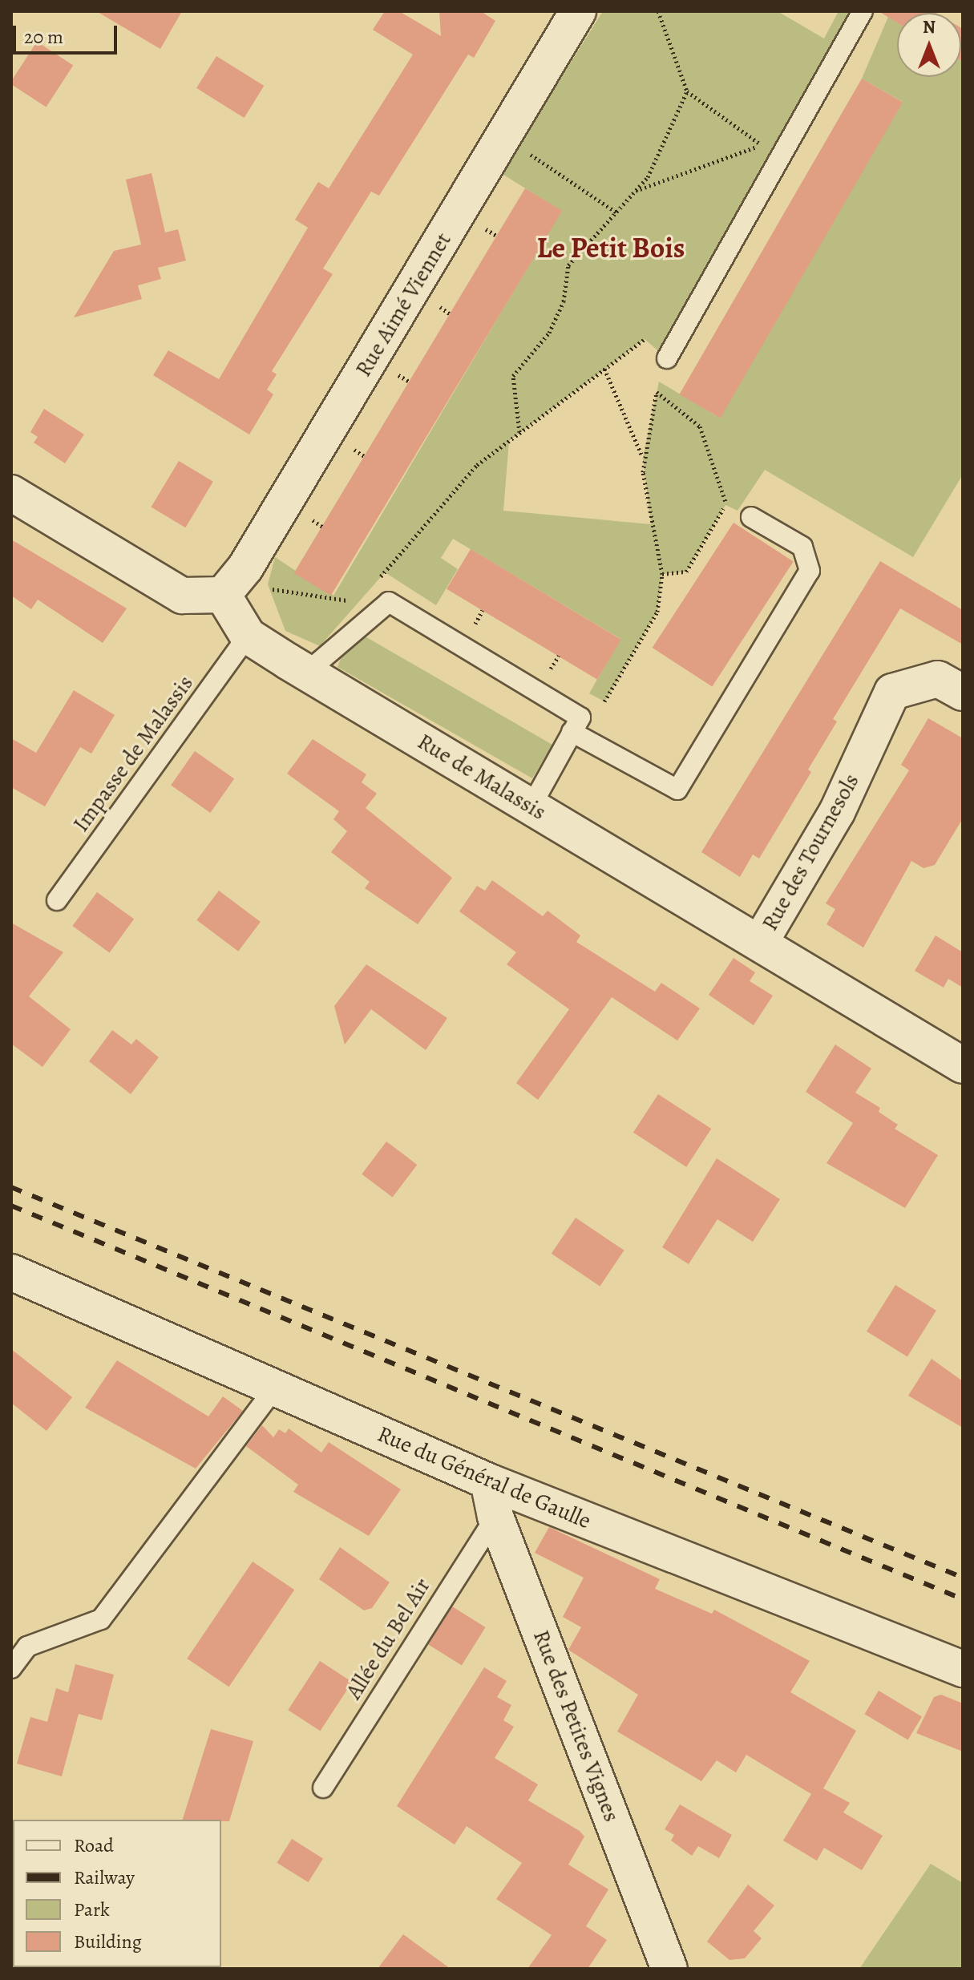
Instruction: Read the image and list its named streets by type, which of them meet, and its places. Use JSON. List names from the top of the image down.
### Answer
{
  "streets": {
    "street": [
      "Rue Aimé Viennet",
      "Rue de Malassis",
      "Rue des Tournesols",
      "Rue du Général de Gaulle",
      "Rue des Petites Vignes"
    ],
    "lane": ["Impasse de Malassis", "Allée du Bel Air"]
  },
  "crossings": [
    ["Rue Aimé Viennet", "Rue de Malassis"],
    ["Impasse de Malassis", "Rue de Malassis"],
    ["Rue de Malassis", "Rue des Tournesols"],
    ["Rue du Général de Gaulle", "Rue des Petites Vignes"],
    ["Allée du Bel Air", "Rue des Petites Vignes"]
  ],
  "districts": ["Le Petit Bois"],
  "legend": [
    "Road",
    "Railway",
    "Park",
    "Building"
  ],
  "scale_bar": "20 m",
  "north": "top"
}
